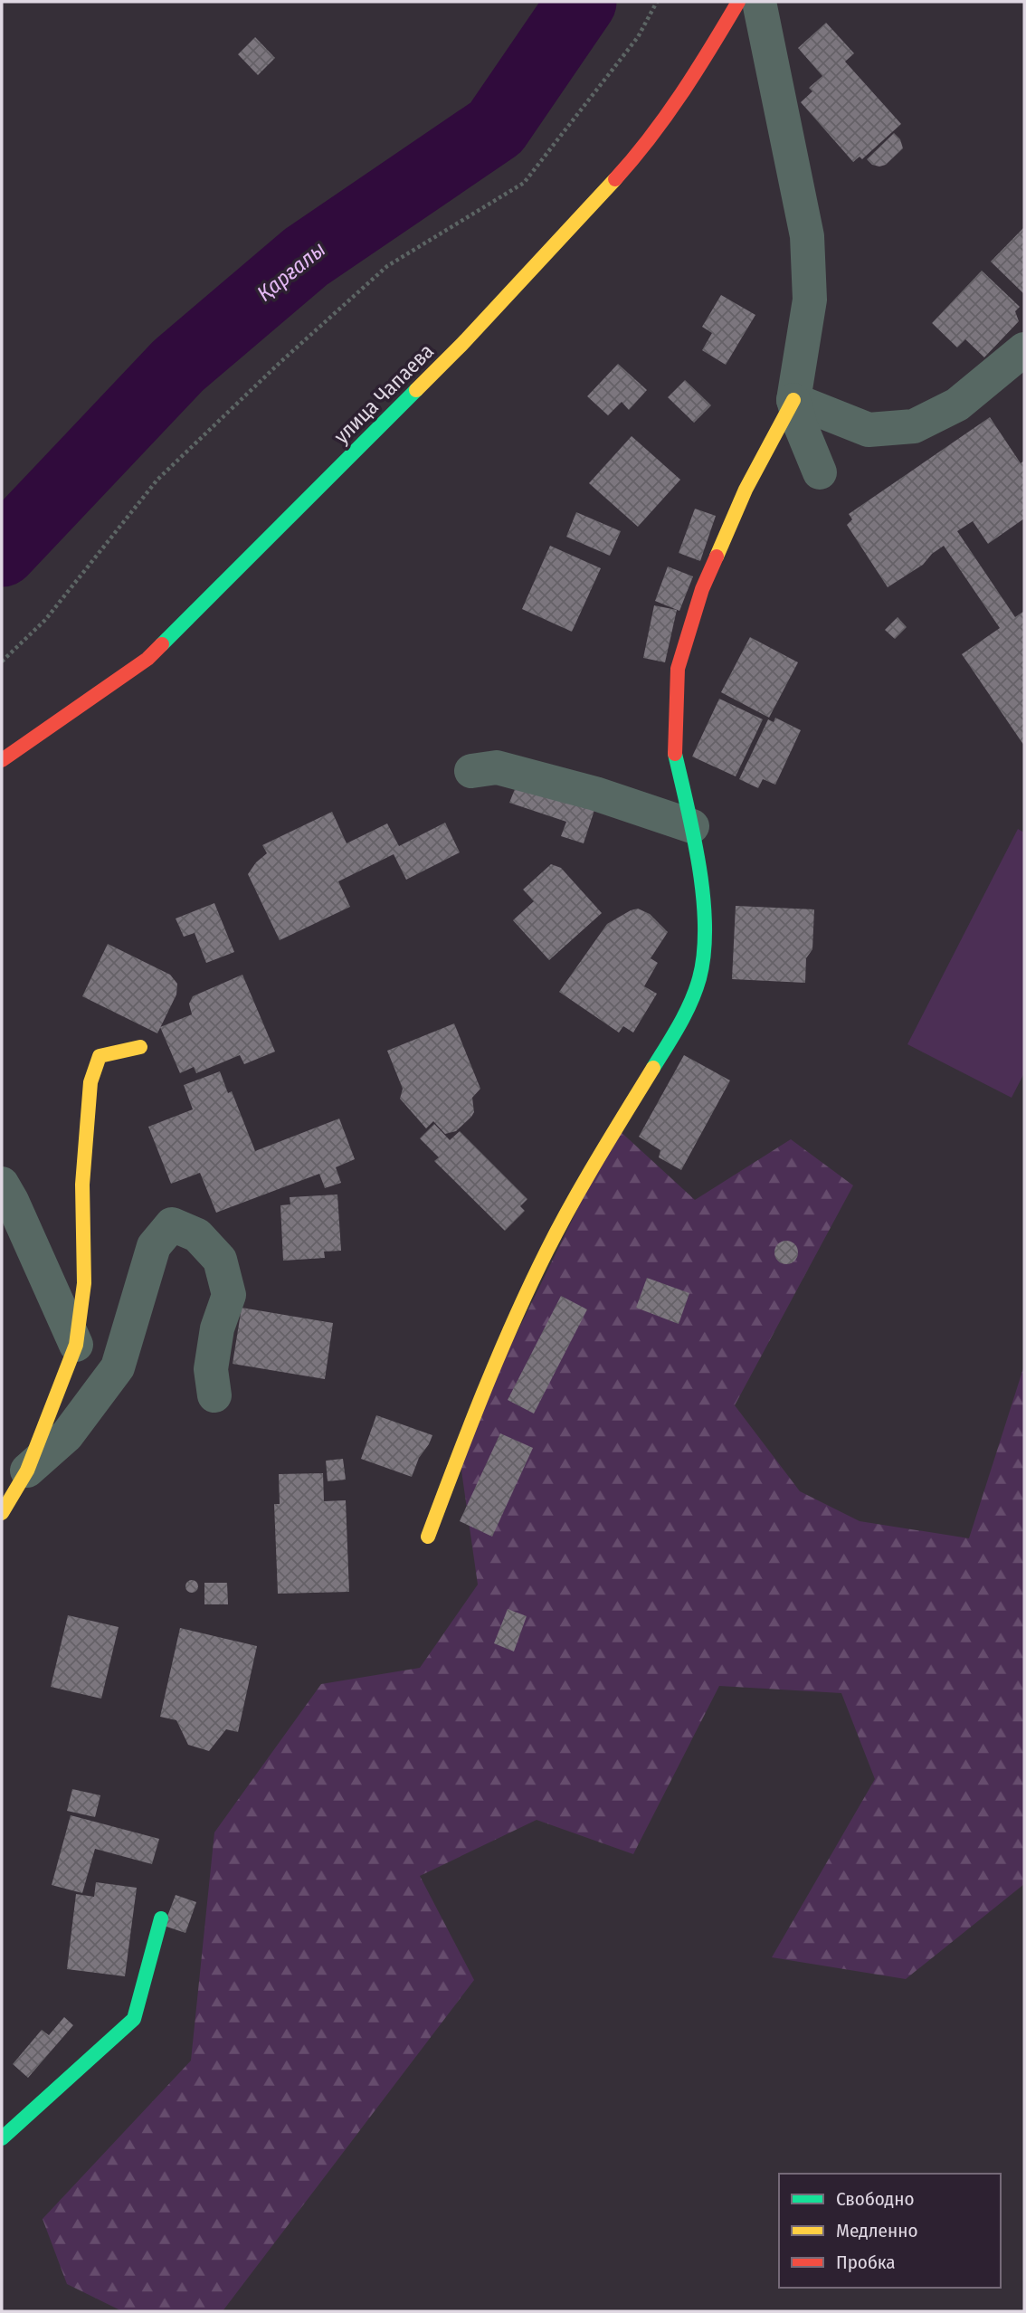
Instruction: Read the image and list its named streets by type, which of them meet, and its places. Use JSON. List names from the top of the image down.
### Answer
{
  "streets": {
    "street": ["улица Чапаева"]
  },
  "water": ["Қарғалы"],
  "legend": ["Свободно", "Медленно", "Пробка"]
}
